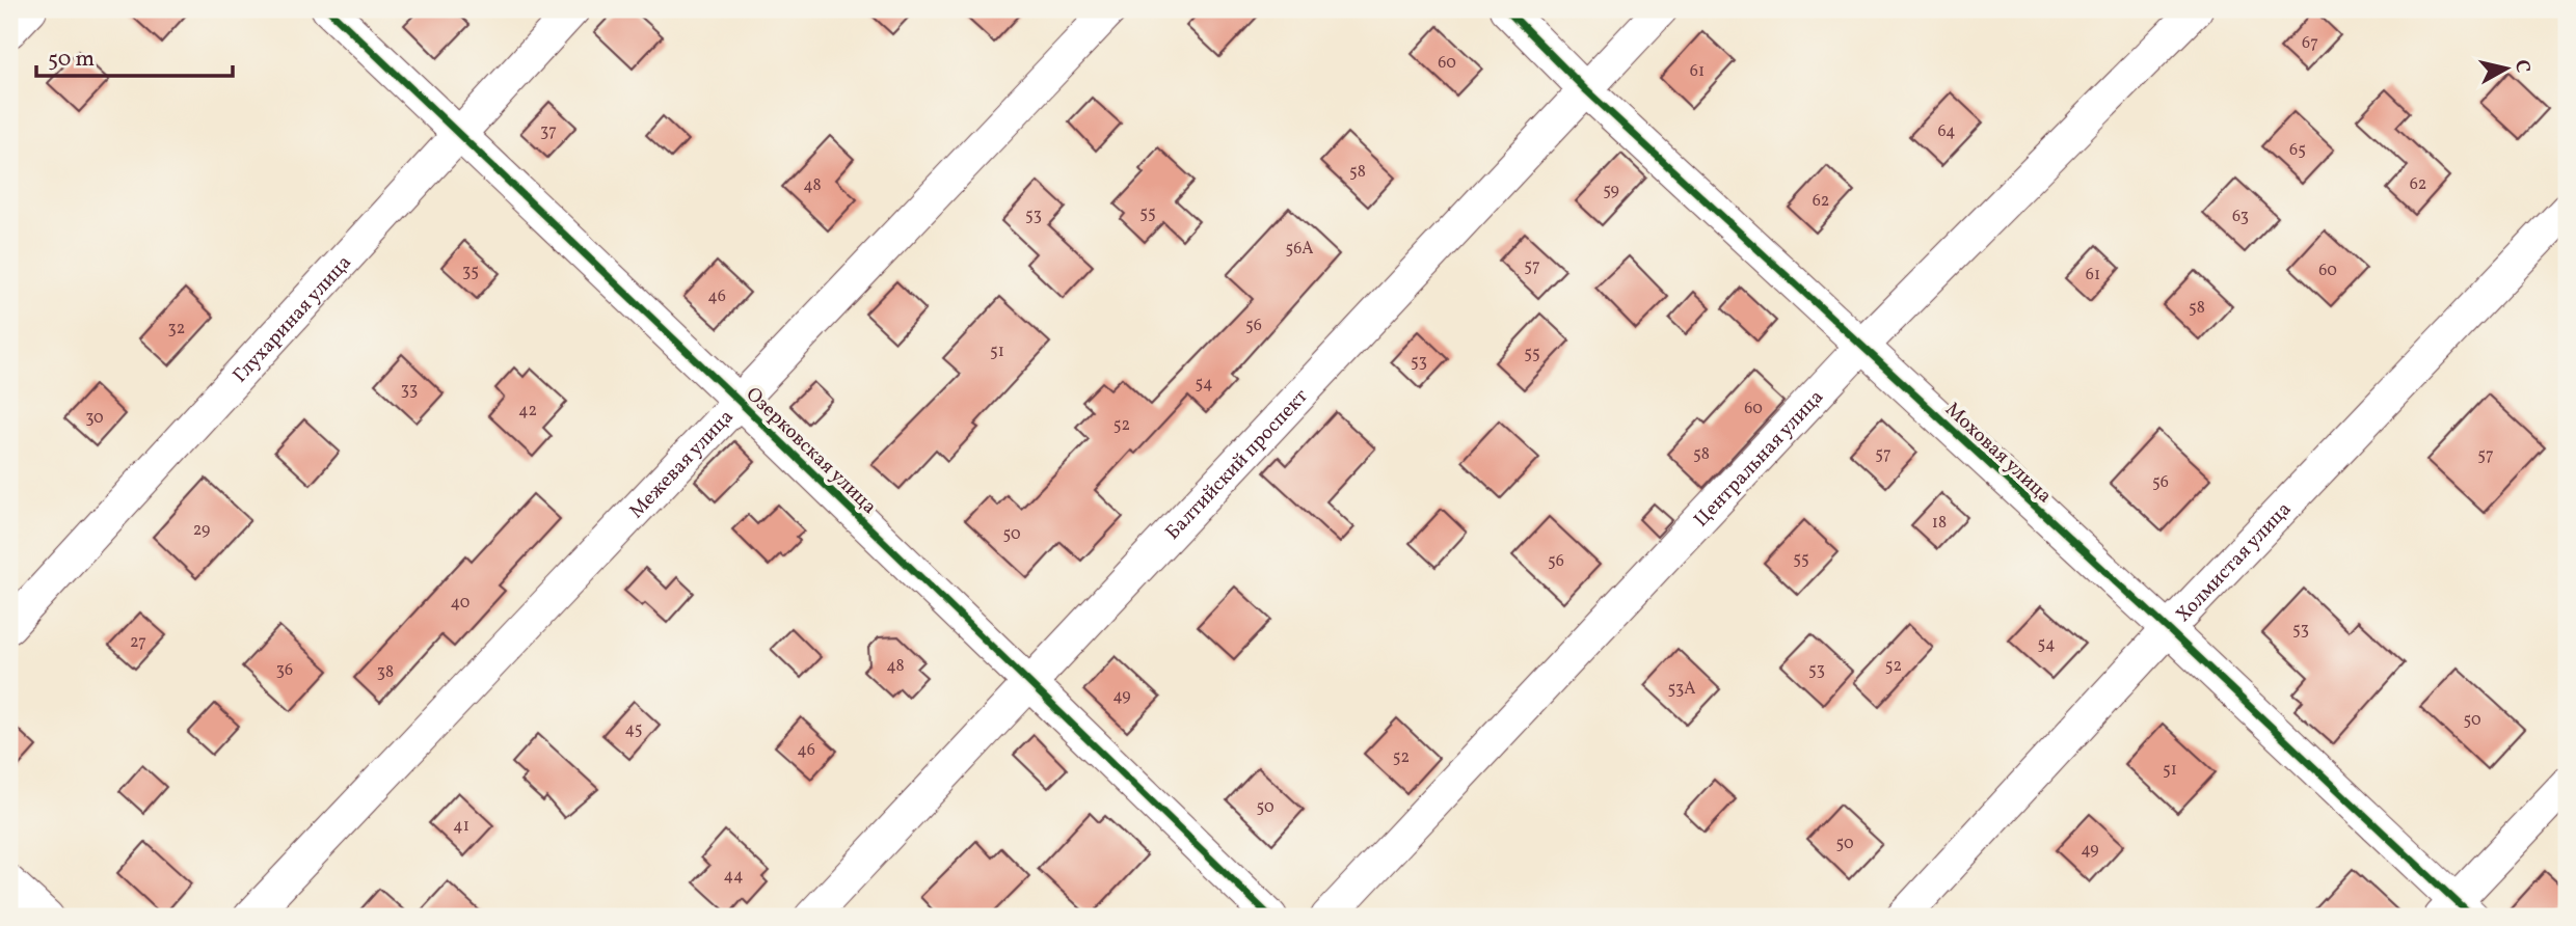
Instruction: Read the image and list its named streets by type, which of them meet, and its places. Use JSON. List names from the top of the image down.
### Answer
{
  "streets": {
    "street": [
      "Глухариная улица",
      "Озерковская улица",
      "Моховая улица",
      "Центральная улица",
      "Межевая улица",
      "Балтийский проспект",
      "Холмистая улица"
    ]
  },
  "crossings": [
    ["Глухариная улица", "Озерковская улица"],
    ["Озерковская улица", "Межевая улица"],
    ["Озерковская улица", "Балтийский проспект"],
    ["Моховая улица", "Центральная улица"],
    ["Моховая улица", "Балтийский проспект"],
    ["Моховая улица", "Холмистая улица"]
  ],
  "house_numbers": [
    "67",
    "60",
    "61",
    "37",
    "64",
    "65",
    "58",
    "62",
    "48",
    "59",
    "62",
    "55",
    "53",
    "63",
    "56А",
    "57",
    "60",
    "35",
    "61",
    "46",
    "58",
    "56",
    "32",
    "51",
    "55",
    "53",
    "54",
    "33",
    "60",
    "42",
    "30",
    "52",
    "58",
    "57",
    "57",
    "56",
    "18",
    "29",
    "50",
    "55",
    "56",
    "40",
    "53",
    "27",
    "54",
    "48",
    "52",
    "36",
    "53",
    "38",
    "53А",
    "49",
    "50",
    "45",
    "46",
    "52",
    "51",
    "50",
    "41",
    "50",
    "49",
    "44"
  ],
  "scale_bar": "50 m",
  "north": "right"
}
